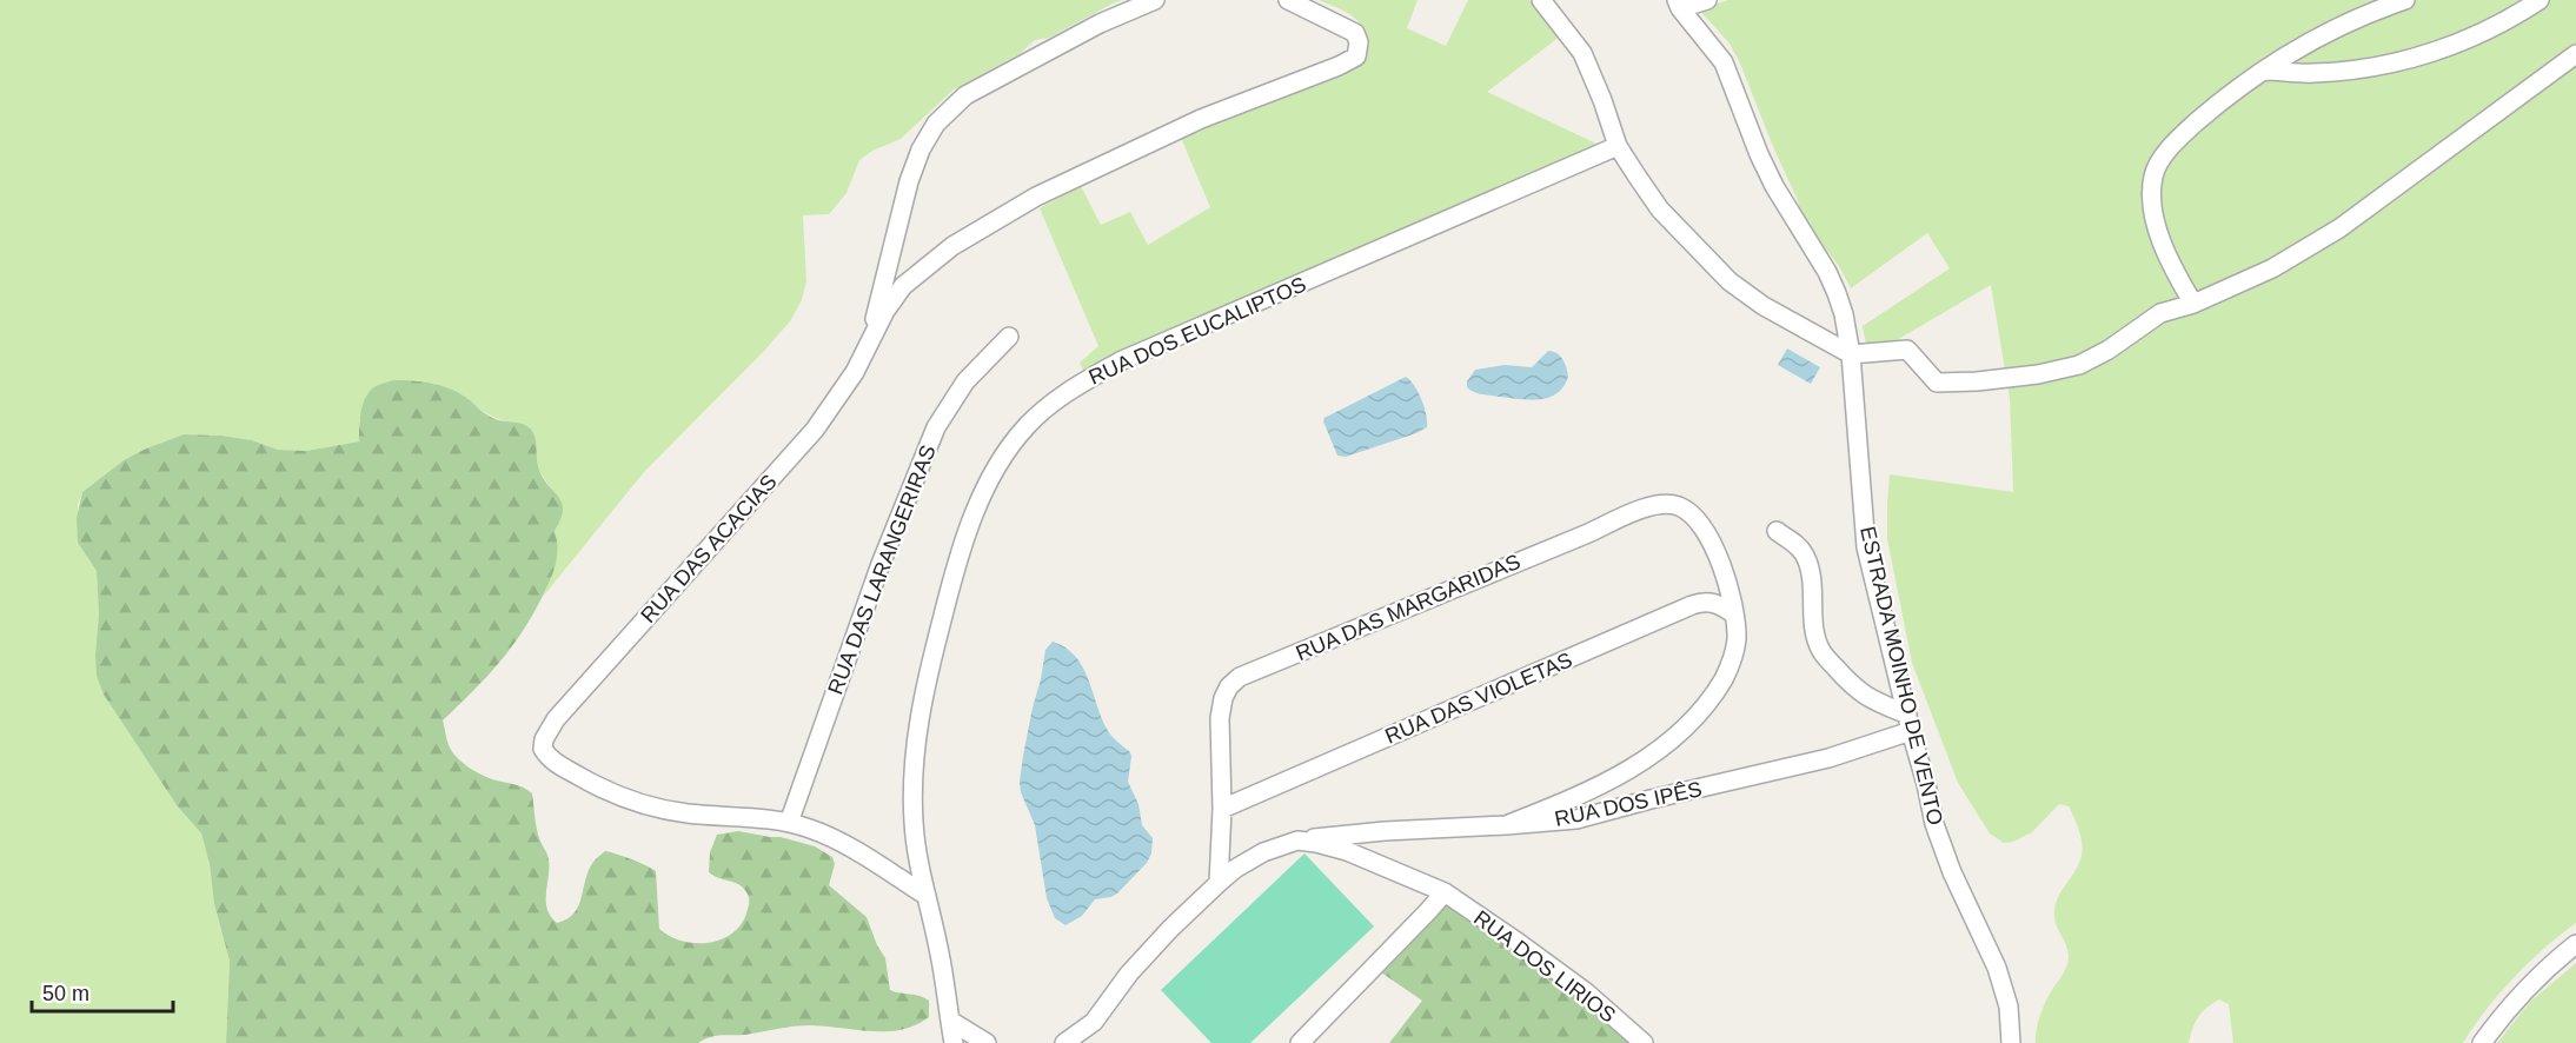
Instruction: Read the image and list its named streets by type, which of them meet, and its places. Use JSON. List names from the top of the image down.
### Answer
{
  "streets": {
    "street": [
      "RUA DOS EUCALIPTOS",
      "RUA DAS ACACIAS",
      "RUA DAS LARANGERIRAS",
      "RUA DAS MARGARIDAS",
      "ESTRADA MOINHO DE VENTO",
      "RUA DAS VIOLETAS",
      "RUA DOS IPÊS",
      "RUA DOS LIRIOS"
    ]
  },
  "crossings": [
    ["RUA DAS ACACIAS", "RUA DAS LARANGERIRAS"],
    ["RUA DAS MARGARIDAS", "RUA DAS VIOLETAS"],
    ["RUA DAS MARGARIDAS", "RUA DOS IPÊS"],
    ["ESTRADA MOINHO DE VENTO", "RUA DOS IPÊS"],
    ["RUA DOS IPÊS", "RUA DOS LIRIOS"]
  ],
  "scale_bar": "50 m"
}
